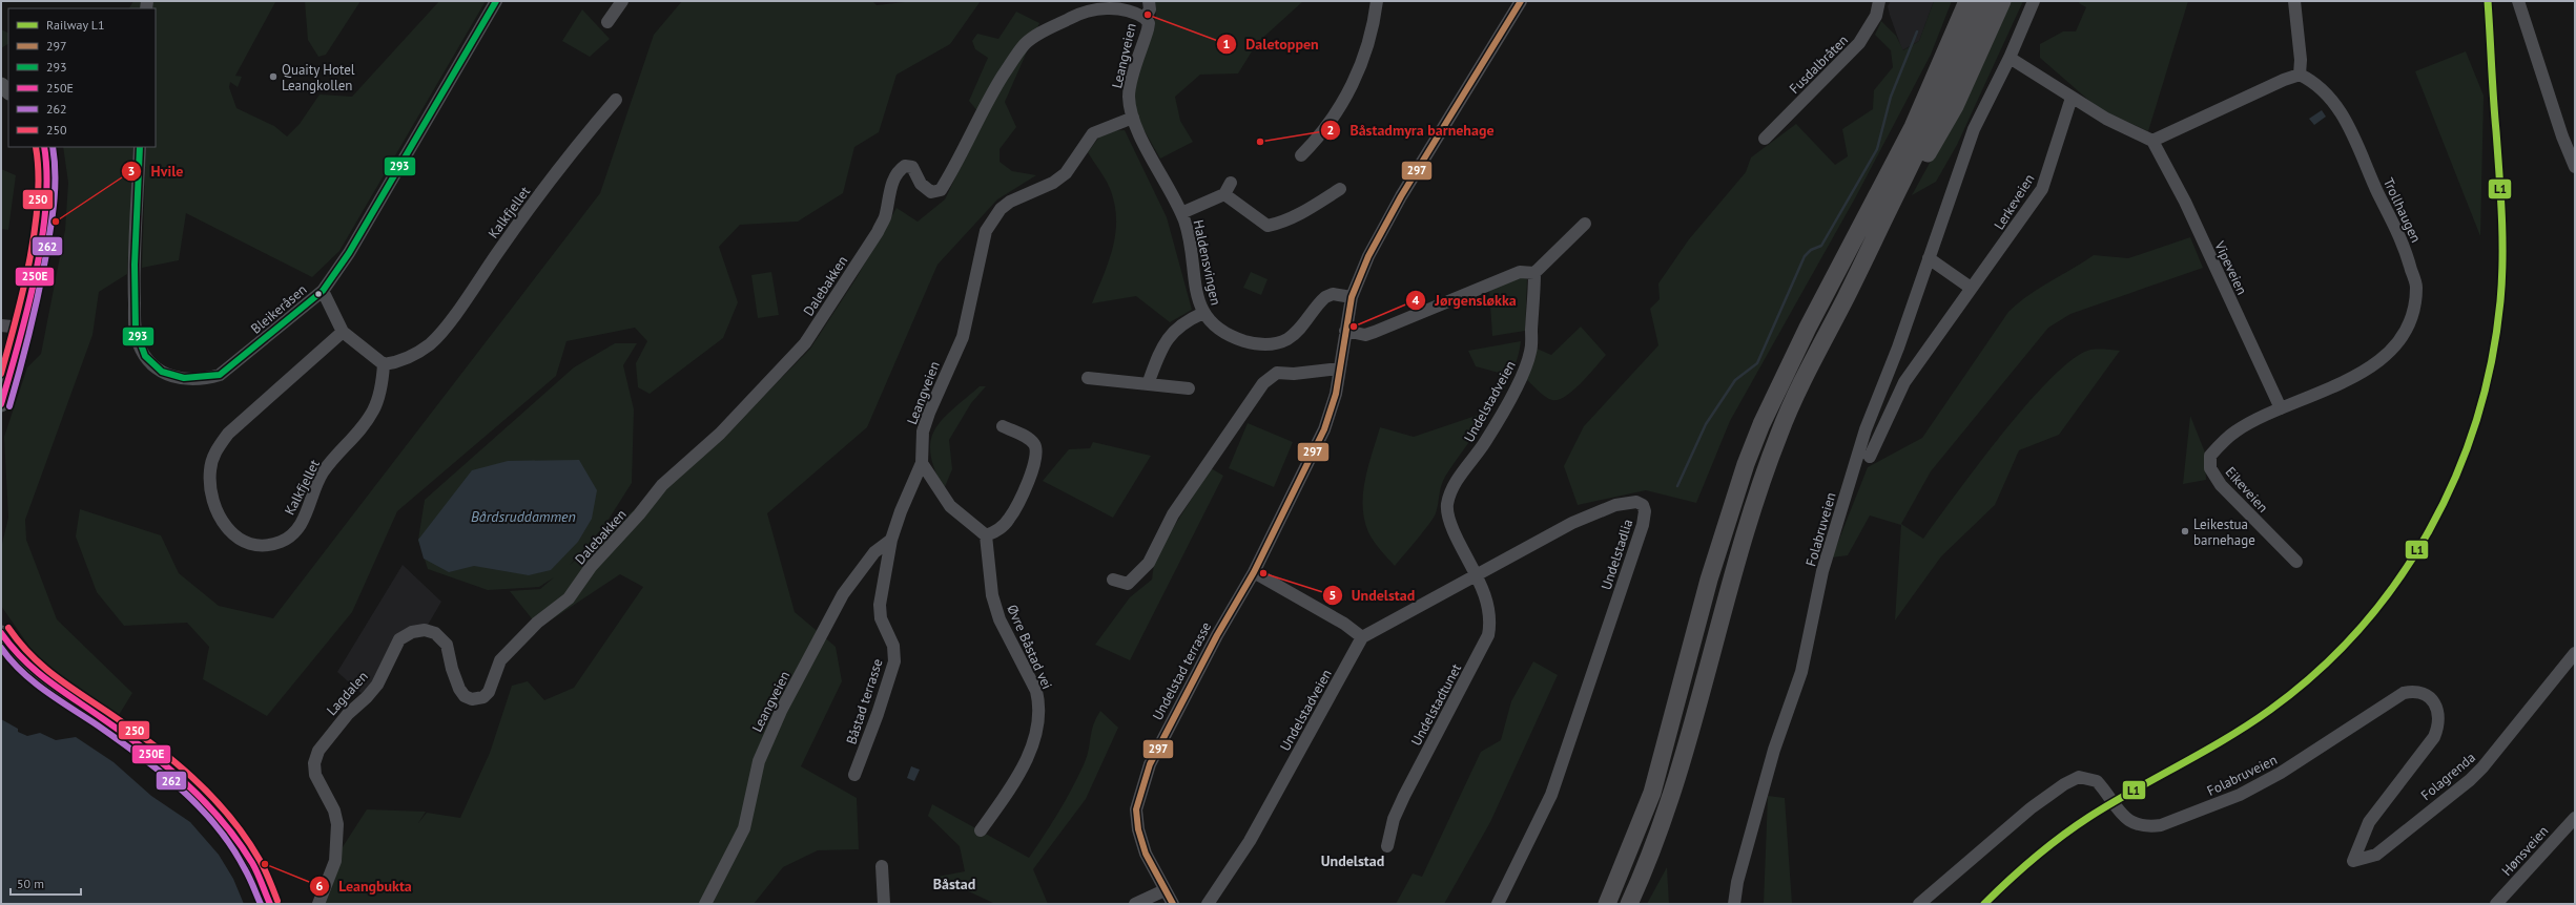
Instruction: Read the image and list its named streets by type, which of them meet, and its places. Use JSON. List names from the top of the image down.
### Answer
{
  "streets": {
    "street": [
      "Leangveien",
      "Fusdalbråten",
      "Lerkeveien",
      "Trollhaugen",
      "Kalkfjellet",
      "Haldensvingen",
      "Vipeveien",
      "Dalebakken",
      "Bleikeråsen",
      "Undelstadveien",
      "Eikeveien",
      "Folabruveien",
      "Undelstadlia",
      "Øvre Båstad vei",
      "Undelstad terrasse",
      "Lagdalen",
      "Båstad terrasse",
      "Undelstadtunet",
      "Folagrenda",
      "Hønsveien"
    ]
  },
  "crossings": [
    ["Leangveien", "Haldensvingen"],
    ["Leangveien", "Båstad terrasse"],
    ["Trollhaugen", "Vipeveien"],
    ["Trollhaugen", "Eikeveien"],
    ["Haldensvingen", "Undelstad terrasse"],
    ["Vipeveien", "Eikeveien"],
    ["Dalebakken", "Lagdalen"],
    ["Undelstadveien", "Undelstadlia"],
    ["Undelstadveien", "Undelstadtunet"],
    ["Folabruveien", "Folagrenda"],
    ["Undelstadlia", "Undelstadtunet"]
  ],
  "districts": ["Undelstad", "Båstad"],
  "water": ["Bårdsruddammen"],
  "places": [
    "Daletoppen",
    "Quaity Hotel Leangkollen",
    "Båstadmyra barnehage",
    "Hvile",
    "Jørgensløkka",
    "Leikestua barnehage",
    "Undelstad",
    "Leangbukta"
  ],
  "lines": [
    "rail line L1",
    "transit line 297",
    "transit line 293",
    "transit line 250E",
    "transit line 262",
    "transit line 250"
  ],
  "legend": [
    "Railway L1",
    "297",
    "293",
    "250E",
    "262",
    "250"
  ],
  "scale_bar": "50 m"
}
